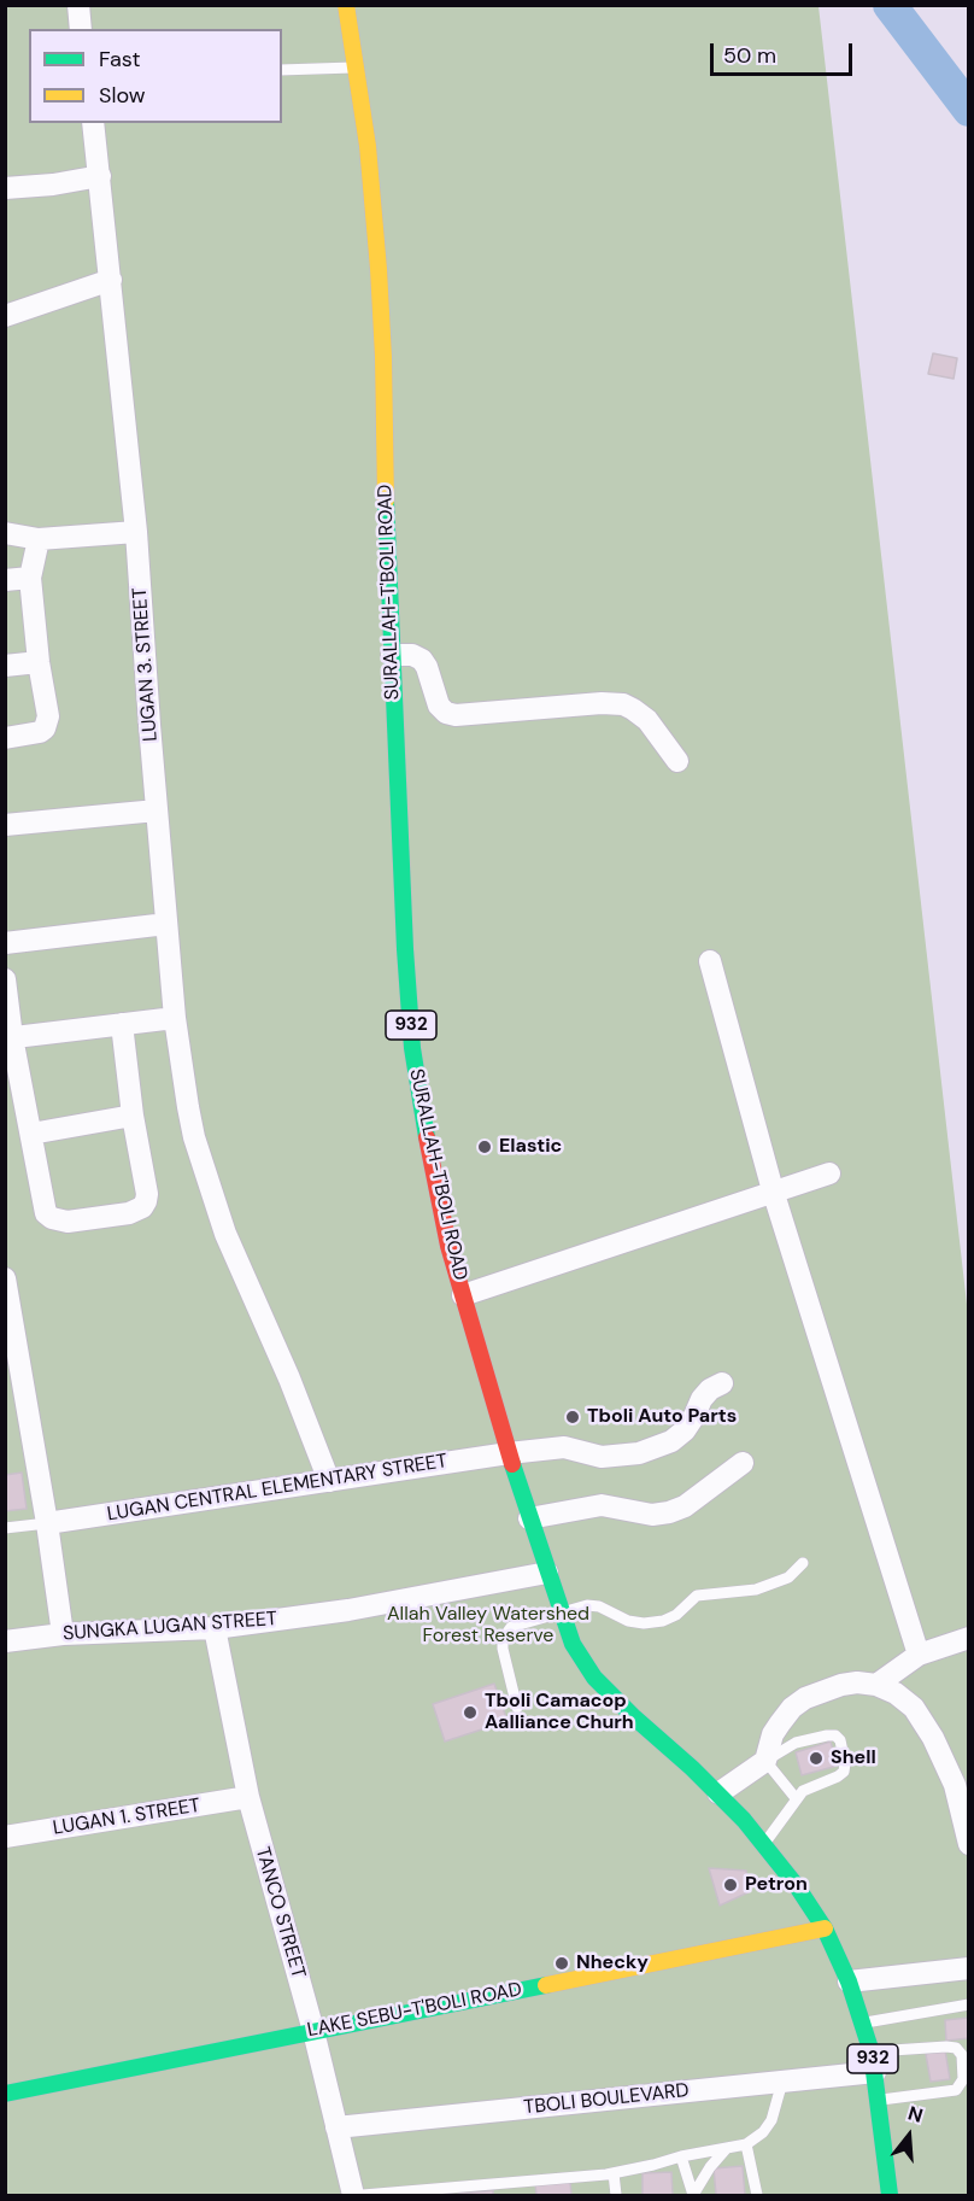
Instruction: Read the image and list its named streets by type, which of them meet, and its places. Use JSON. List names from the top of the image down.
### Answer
{
  "streets": {
    "main road": ["SURALLAH-T'BOLI ROAD", "932", "LAKE SEBU-T'BOLI ROAD"],
    "street": [
      "LUGAN 3. STREET",
      "LUGAN CENTRAL ELEMENTARY STREET",
      "SUNGKA LUGAN STREET",
      "LUGAN 1. STREET",
      "TANCO STREET",
      "TBOLI BOULEVARD"
    ]
  },
  "crossings": [
    ["SURALLAH-T'BOLI ROAD", "932"],
    ["SURALLAH-T'BOLI ROAD", "LUGAN CENTRAL ELEMENTARY STREET"],
    ["SURALLAH-T'BOLI ROAD", "SUNGKA LUGAN STREET"],
    ["SURALLAH-T'BOLI ROAD", "LAKE SEBU-T'BOLI ROAD"],
    ["LUGAN 3. STREET", "LUGAN CENTRAL ELEMENTARY STREET"],
    ["932", "LAKE SEBU-T'BOLI ROAD"],
    ["932", "TBOLI BOULEVARD"],
    ["SUNGKA LUGAN STREET", "TANCO STREET"],
    ["LUGAN 1. STREET", "TANCO STREET"],
    ["TANCO STREET", "LAKE SEBU-T'BOLI ROAD"],
    ["TANCO STREET", "TBOLI BOULEVARD"]
  ],
  "parks": ["Allah Valley Watershed Forest Reserve"],
  "places": [
    "Elastic",
    "Tboli Auto Parts",
    "Tboli Camacop Aalliance Churh",
    "Shell",
    "Petron",
    "Nhecky"
  ],
  "legend": ["Fast", "Slow"],
  "scale_bar": "50 m",
  "north": "top"
}
